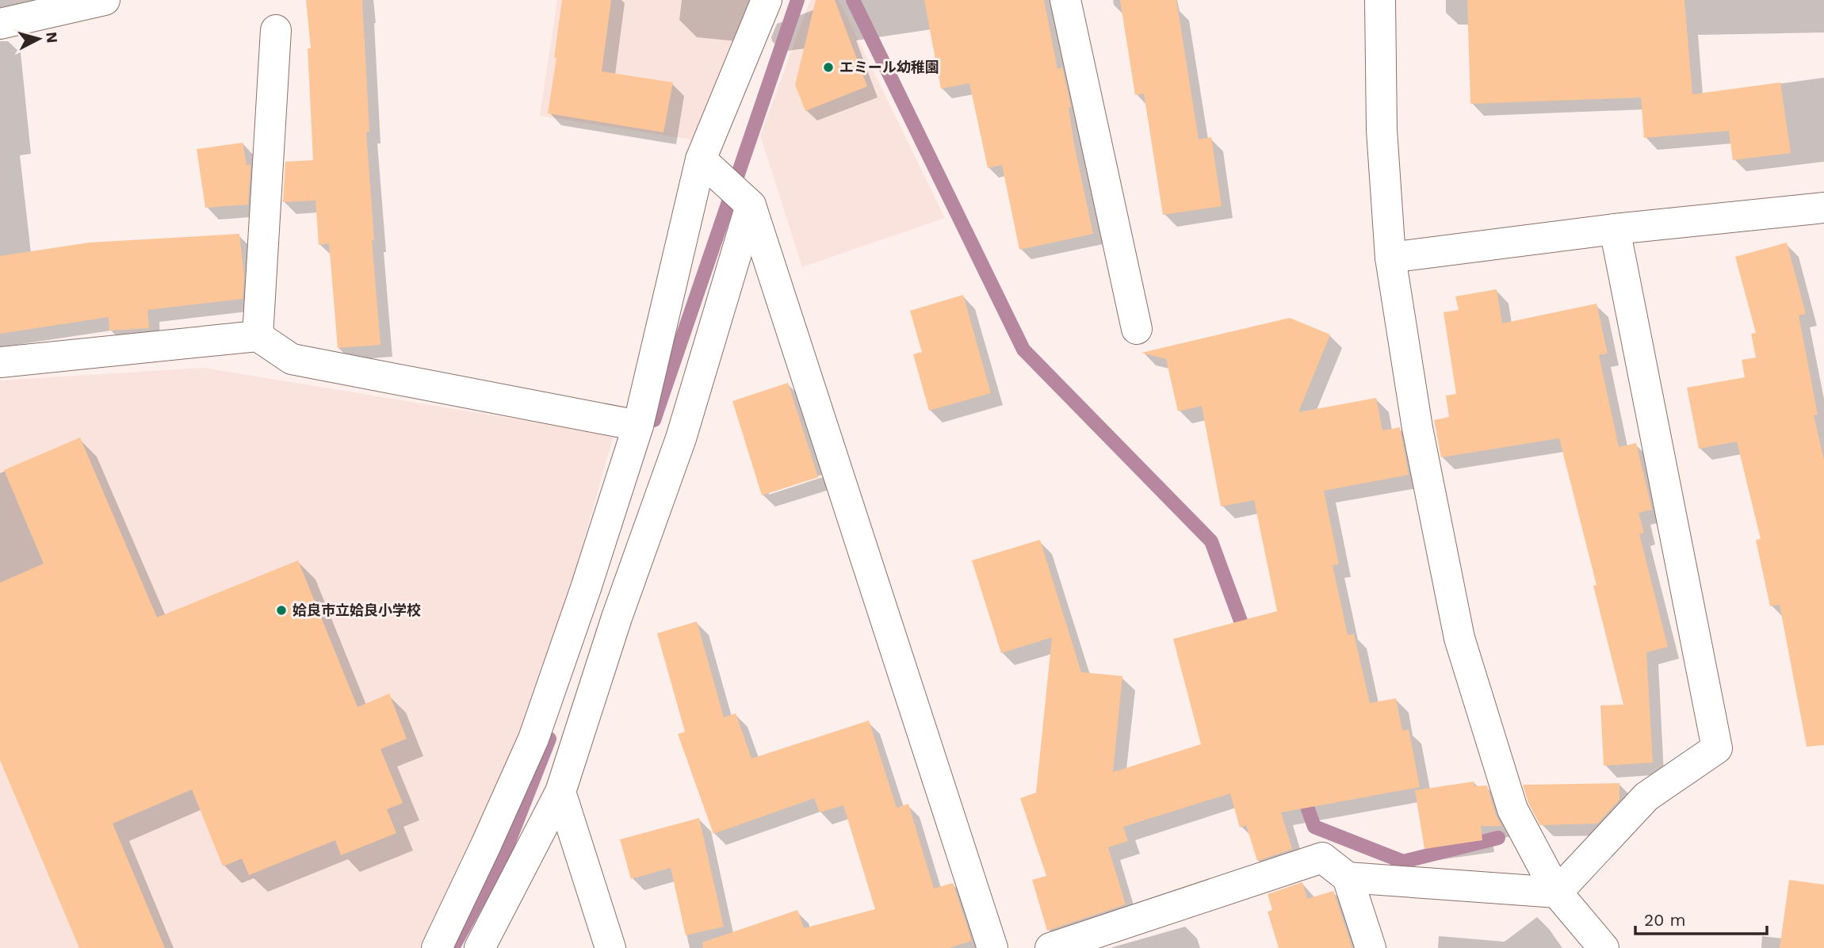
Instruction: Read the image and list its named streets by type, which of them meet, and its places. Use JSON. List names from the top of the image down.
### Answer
{
  "places": ["エミール幼稚園", "姶良市立姶良小学校"],
  "scale_bar": "20 m",
  "north": "right"
}
